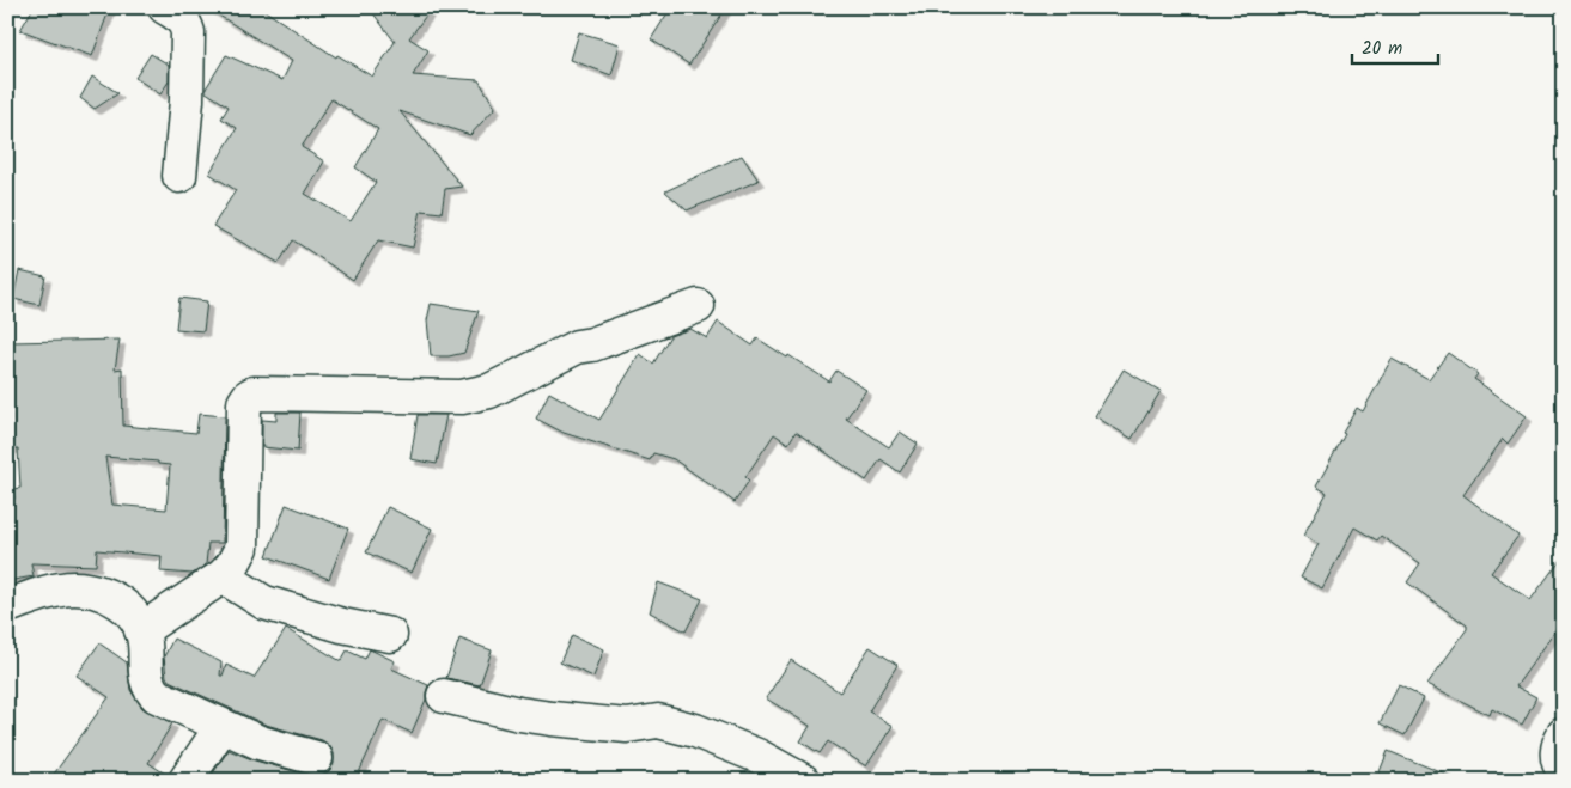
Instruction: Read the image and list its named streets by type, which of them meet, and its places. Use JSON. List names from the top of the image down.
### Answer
{
  "scale_bar": "20 m"
}
